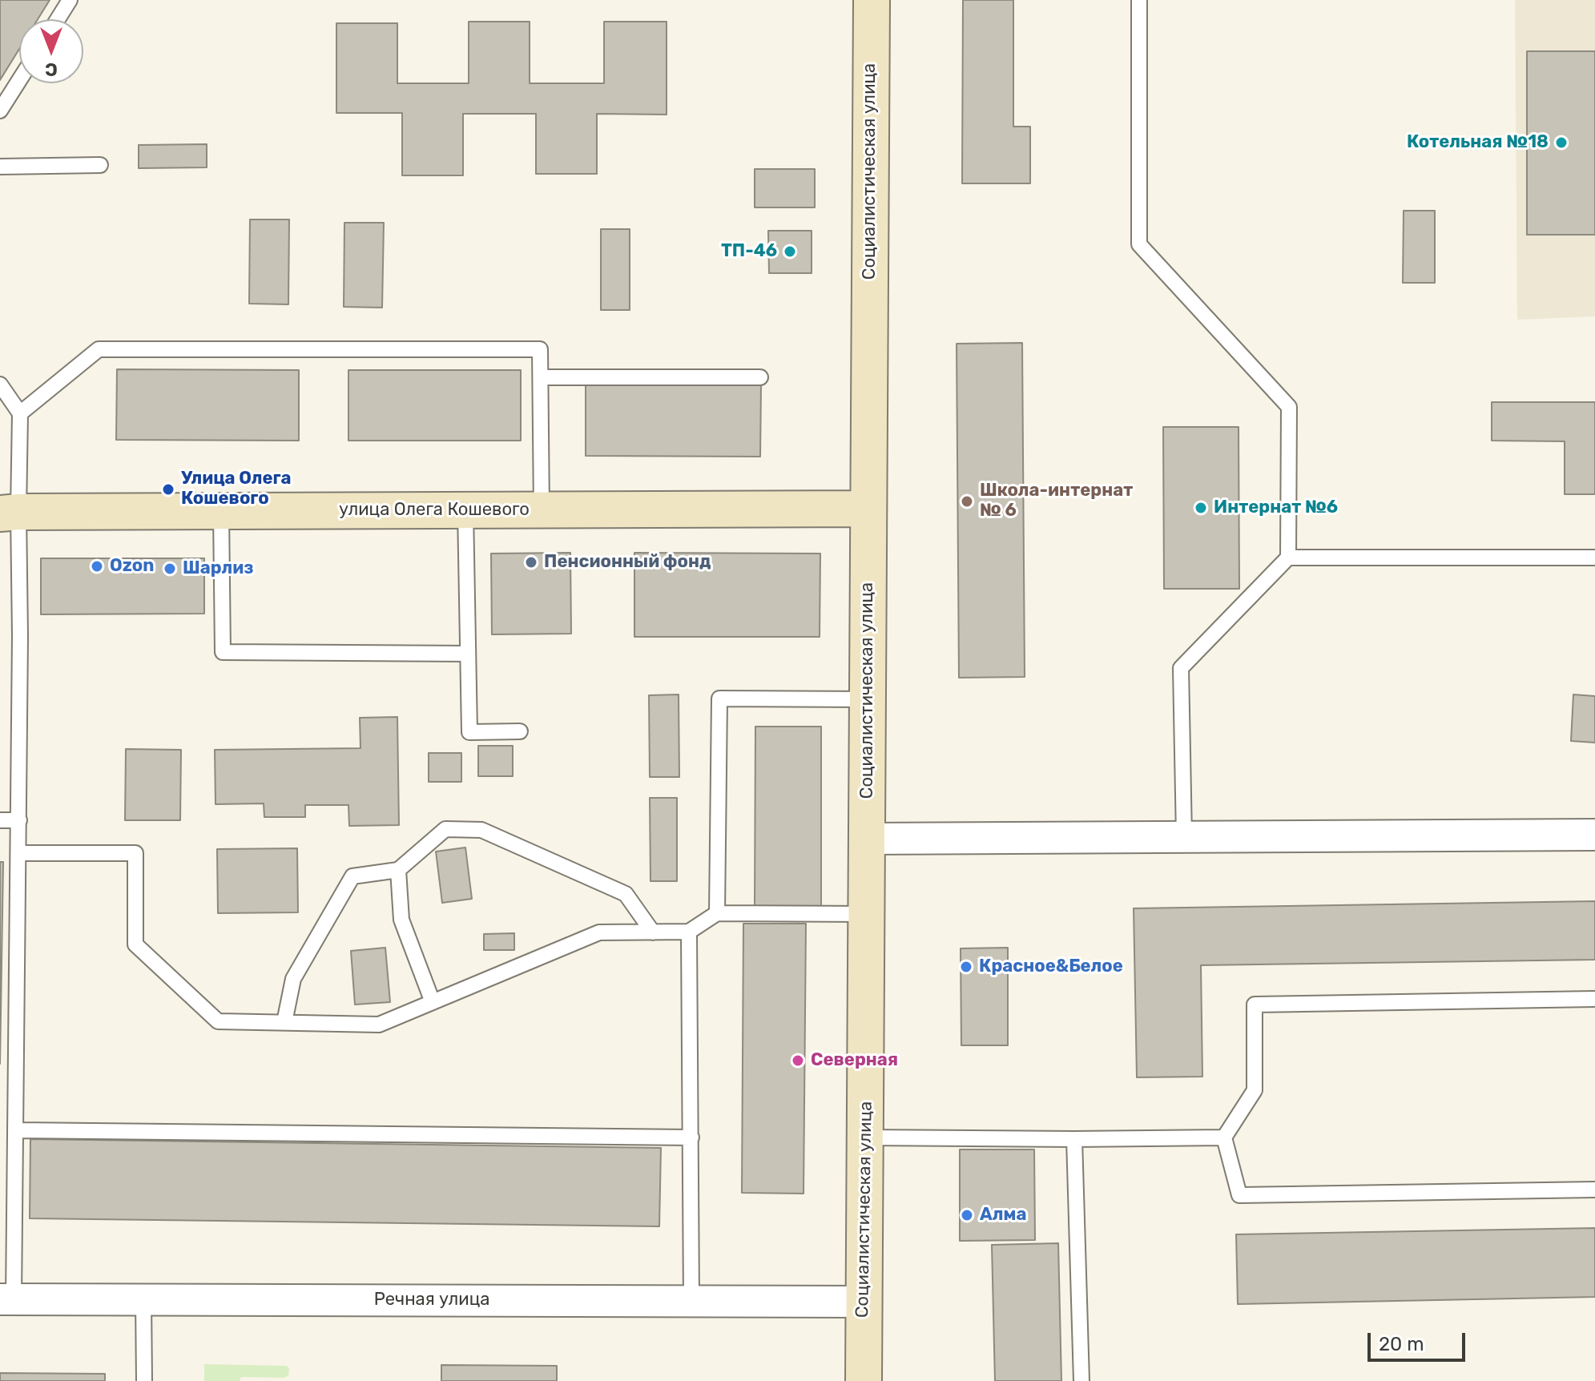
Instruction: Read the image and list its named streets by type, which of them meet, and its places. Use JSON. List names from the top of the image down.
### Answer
{
  "streets": {
    "main road": ["Социалистическая улица", "улица Олега Кошевого"],
    "street": ["Речная улица"]
  },
  "crossings": [
    ["Социалистическая улица", "улица Олега Кошевого"],
    ["Социалистическая улица", "Речная улица"]
  ],
  "places": [
    "Котельная №18",
    "ТП-46",
    "Улица Олега Кошевого",
    "Школа-интернат № 6",
    "Интернат №6",
    "Пенсионный фонд",
    "Ozon",
    "Шарлиз",
    "Красное&Белое",
    "Северная",
    "Алма"
  ],
  "scale_bar": "20 m",
  "north": "bottom"
}
